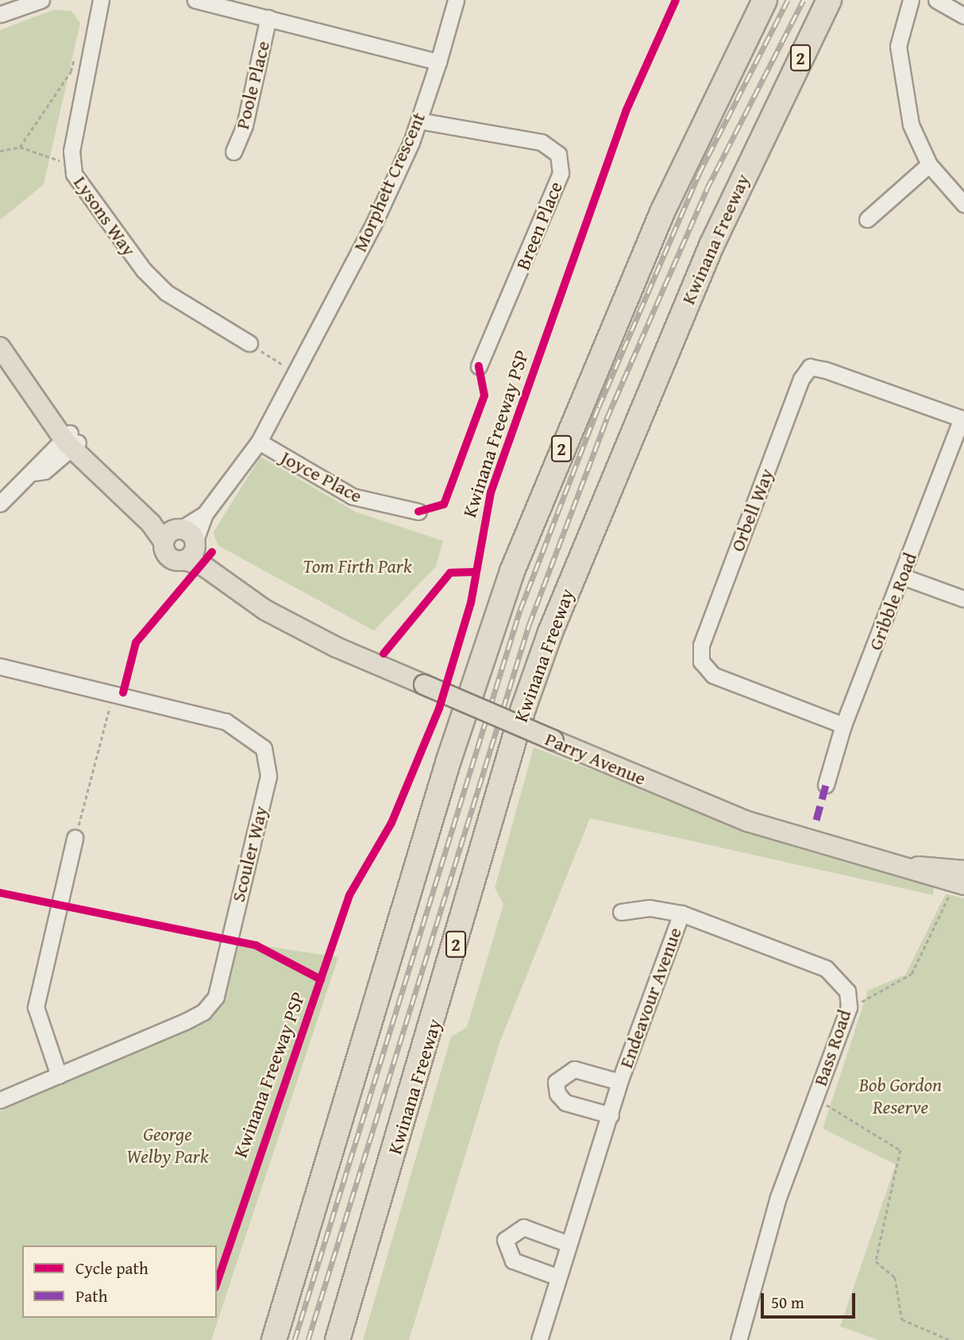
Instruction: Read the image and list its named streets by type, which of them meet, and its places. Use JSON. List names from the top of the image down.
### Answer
{
  "streets": {
    "highway": ["2", "Kwinana Freeway"],
    "main road": ["Parry Avenue"],
    "street": [
      "Poole Place",
      "Morphett Crescent",
      "Lysons Way",
      "Breen Place",
      "Joyce Place",
      "Orbell Way",
      "Gribble Road",
      "Scouler Way",
      "Endeavour Avenue",
      "Bass Road"
    ],
    "cycle path": ["Kwinana Freeway PSP"]
  },
  "crossings": [
    ["Morphett Crescent", "Breen Place"],
    ["Morphett Crescent", "Joyce Place"],
    ["Morphett Crescent", "Parry Avenue"],
    ["Orbell Way", "Gribble Road"],
    ["Endeavour Avenue", "Bass Road"]
  ],
  "parks": ["Tom Firth Park", "Bob Gordon Reserve", "George Welby Park"],
  "legend": ["Cycle path", "Path"],
  "scale_bar": "50 m"
}
